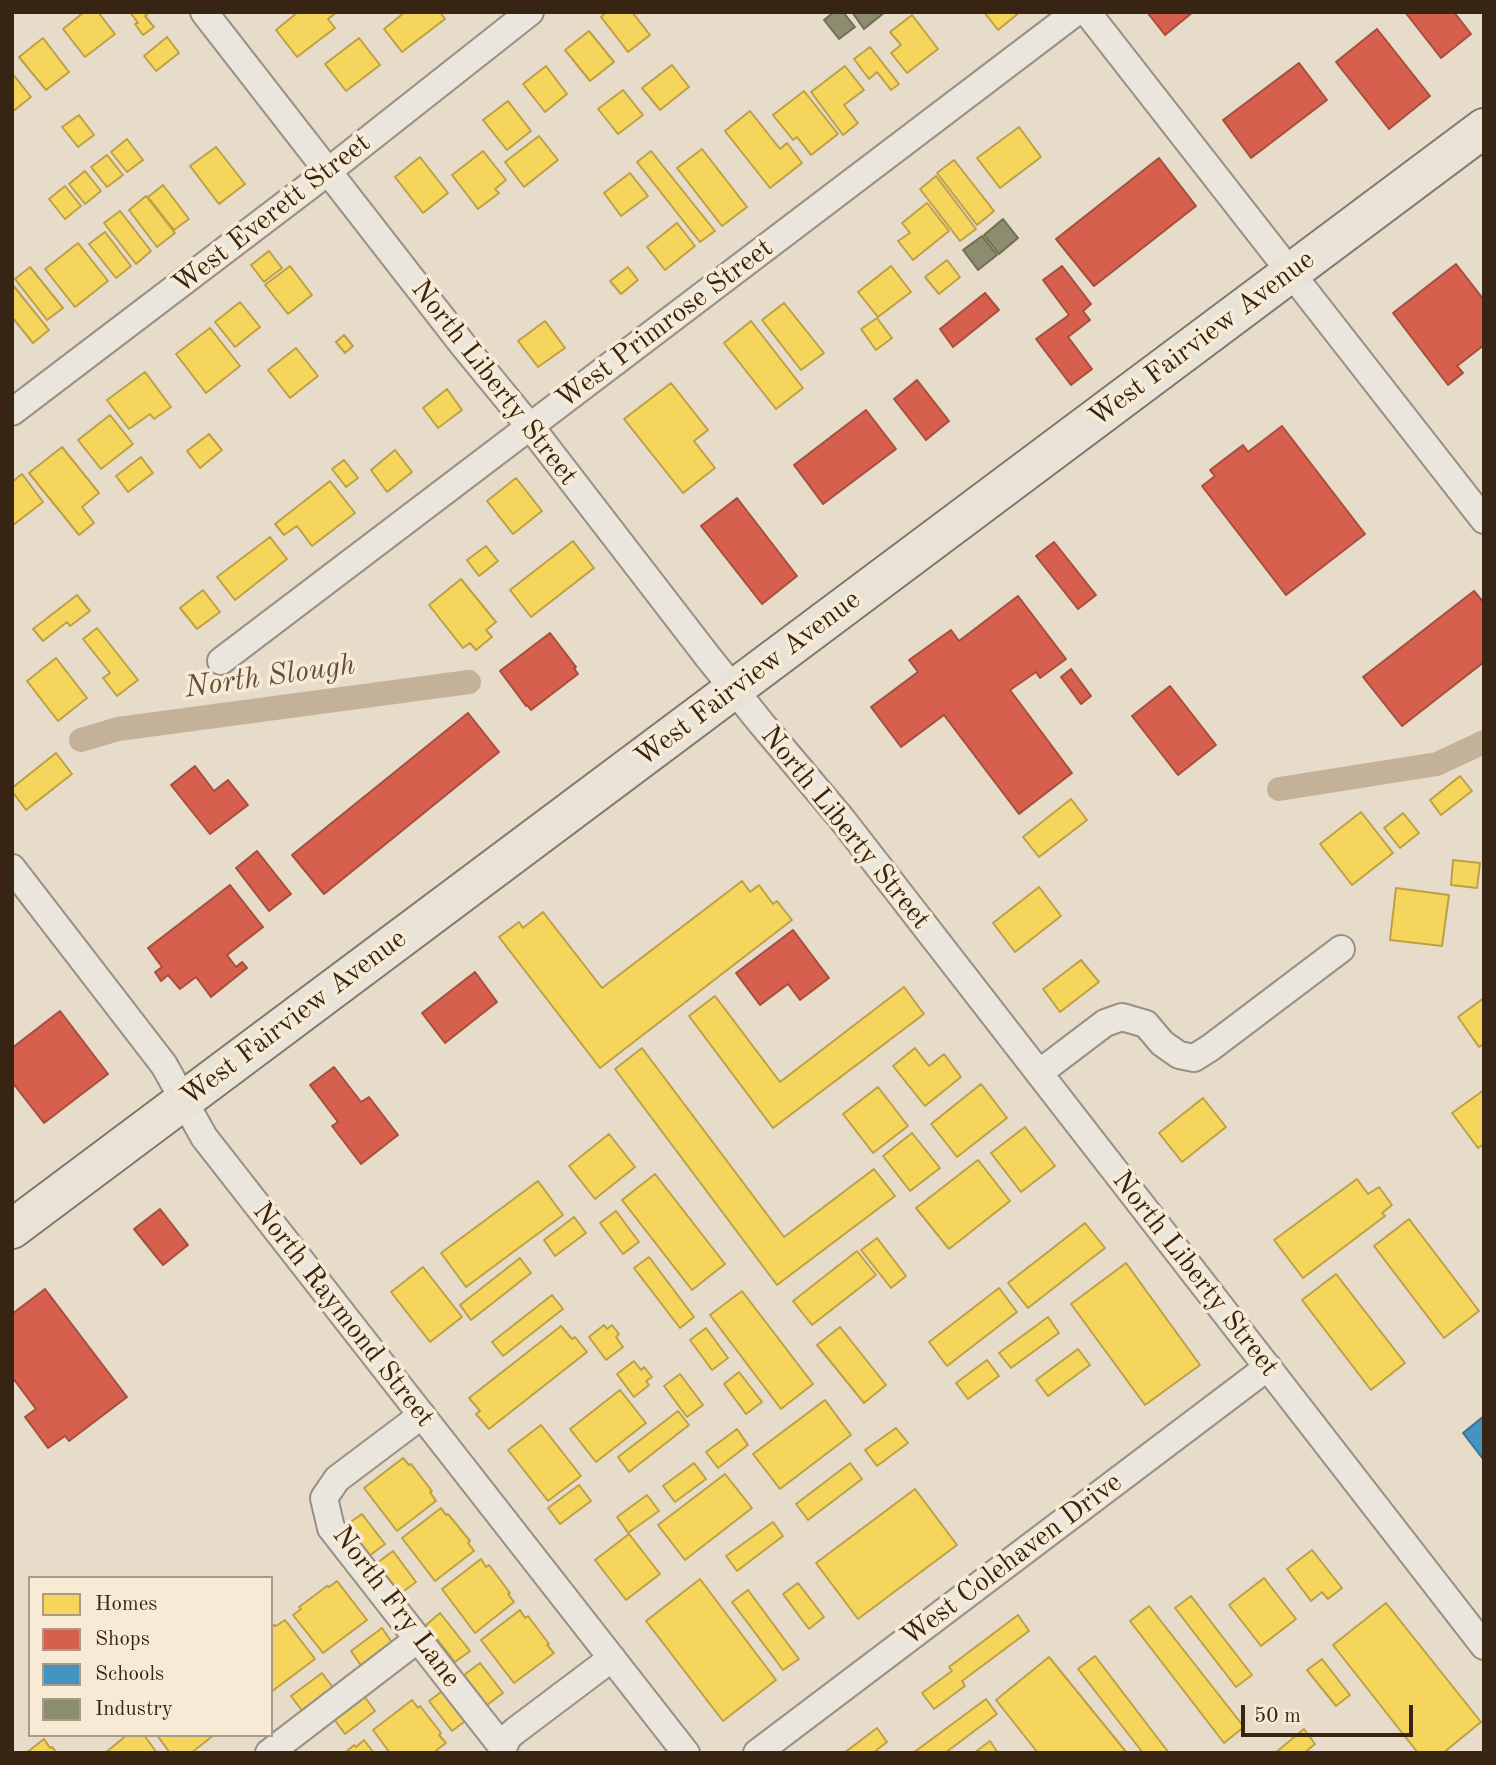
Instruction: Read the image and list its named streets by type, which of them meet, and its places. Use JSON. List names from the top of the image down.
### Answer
{
  "streets": {
    "main road": ["West Fairview Avenue"],
    "street": [
      "West Everett Street",
      "West Primrose Street",
      "North Liberty Street",
      "North Raymond Street",
      "West Colehaven Drive",
      "North Fry Lane"
    ]
  },
  "crossings": [
    ["West Everett Street", "North Liberty Street"],
    ["West Primrose Street", "North Liberty Street"],
    ["West Fairview Avenue", "North Liberty Street"],
    ["West Fairview Avenue", "North Raymond Street"],
    ["North Liberty Street", "West Colehaven Drive"],
    ["North Raymond Street", "North Fry Lane"]
  ],
  "water": ["North Slough"],
  "legend": [
    "Homes",
    "Shops",
    "Schools",
    "Industry"
  ],
  "scale_bar": "50 m"
}
